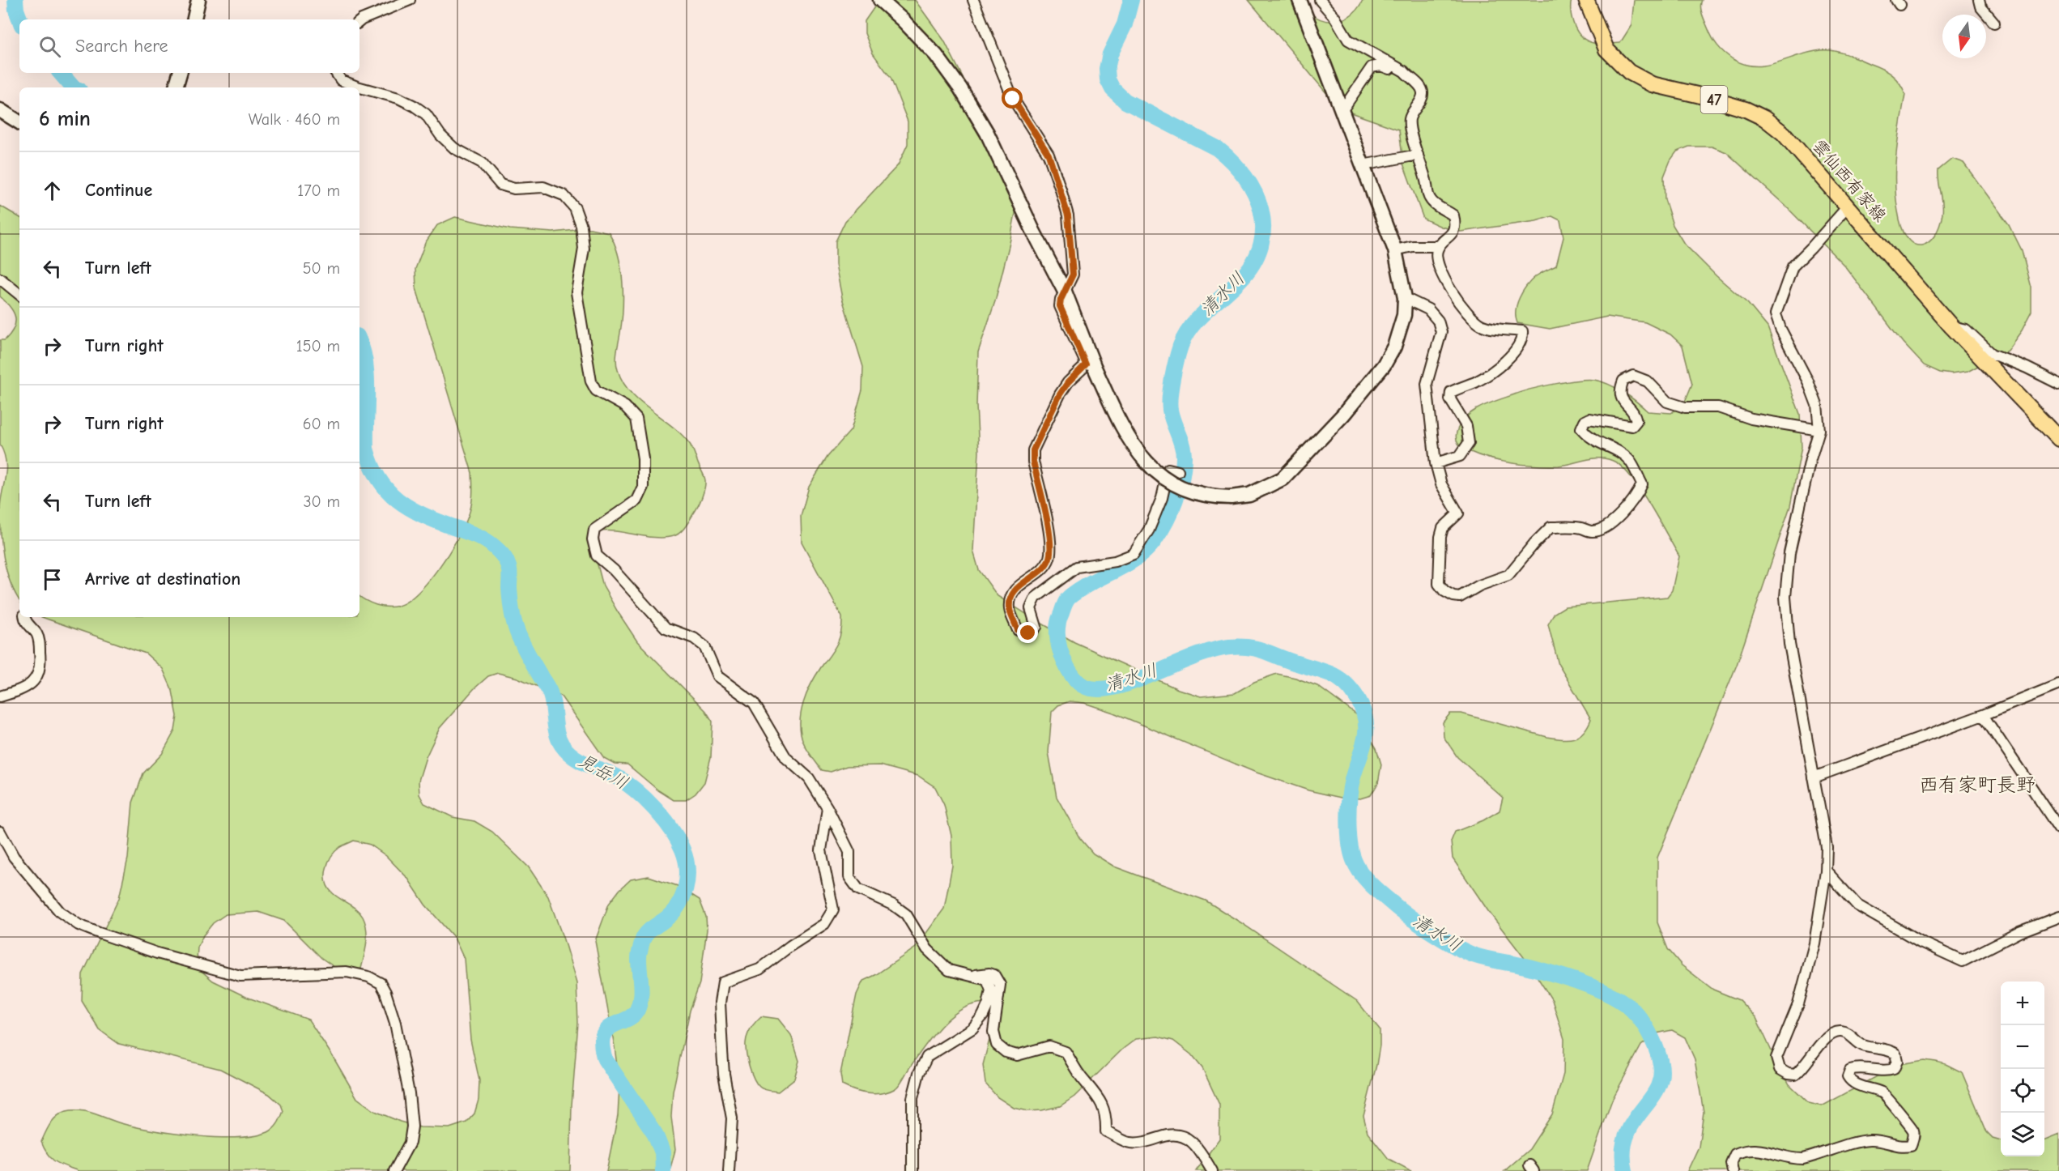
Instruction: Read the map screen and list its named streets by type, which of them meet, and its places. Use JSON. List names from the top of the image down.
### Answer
{
  "streets": {
    "main road": ["47", "雲仙西有家線"]
  },
  "districts": ["西有家町長野"],
  "water": ["清水川", "見岳川"],
  "north": "bottom",
  "page": {
    "search": "Search here",
    "heading": ["6 min", "Walk · 460 m"],
    "list": [
      ["Continue", "170 m"],
      ["Turn left", "50 m"],
      ["Turn right", "150 m"],
      ["Turn right", "60 m"],
      ["Turn left", "30 m"],
      "Arrive at destination"
    ],
    "map_buttons": ["+", "−"]
  }
}
